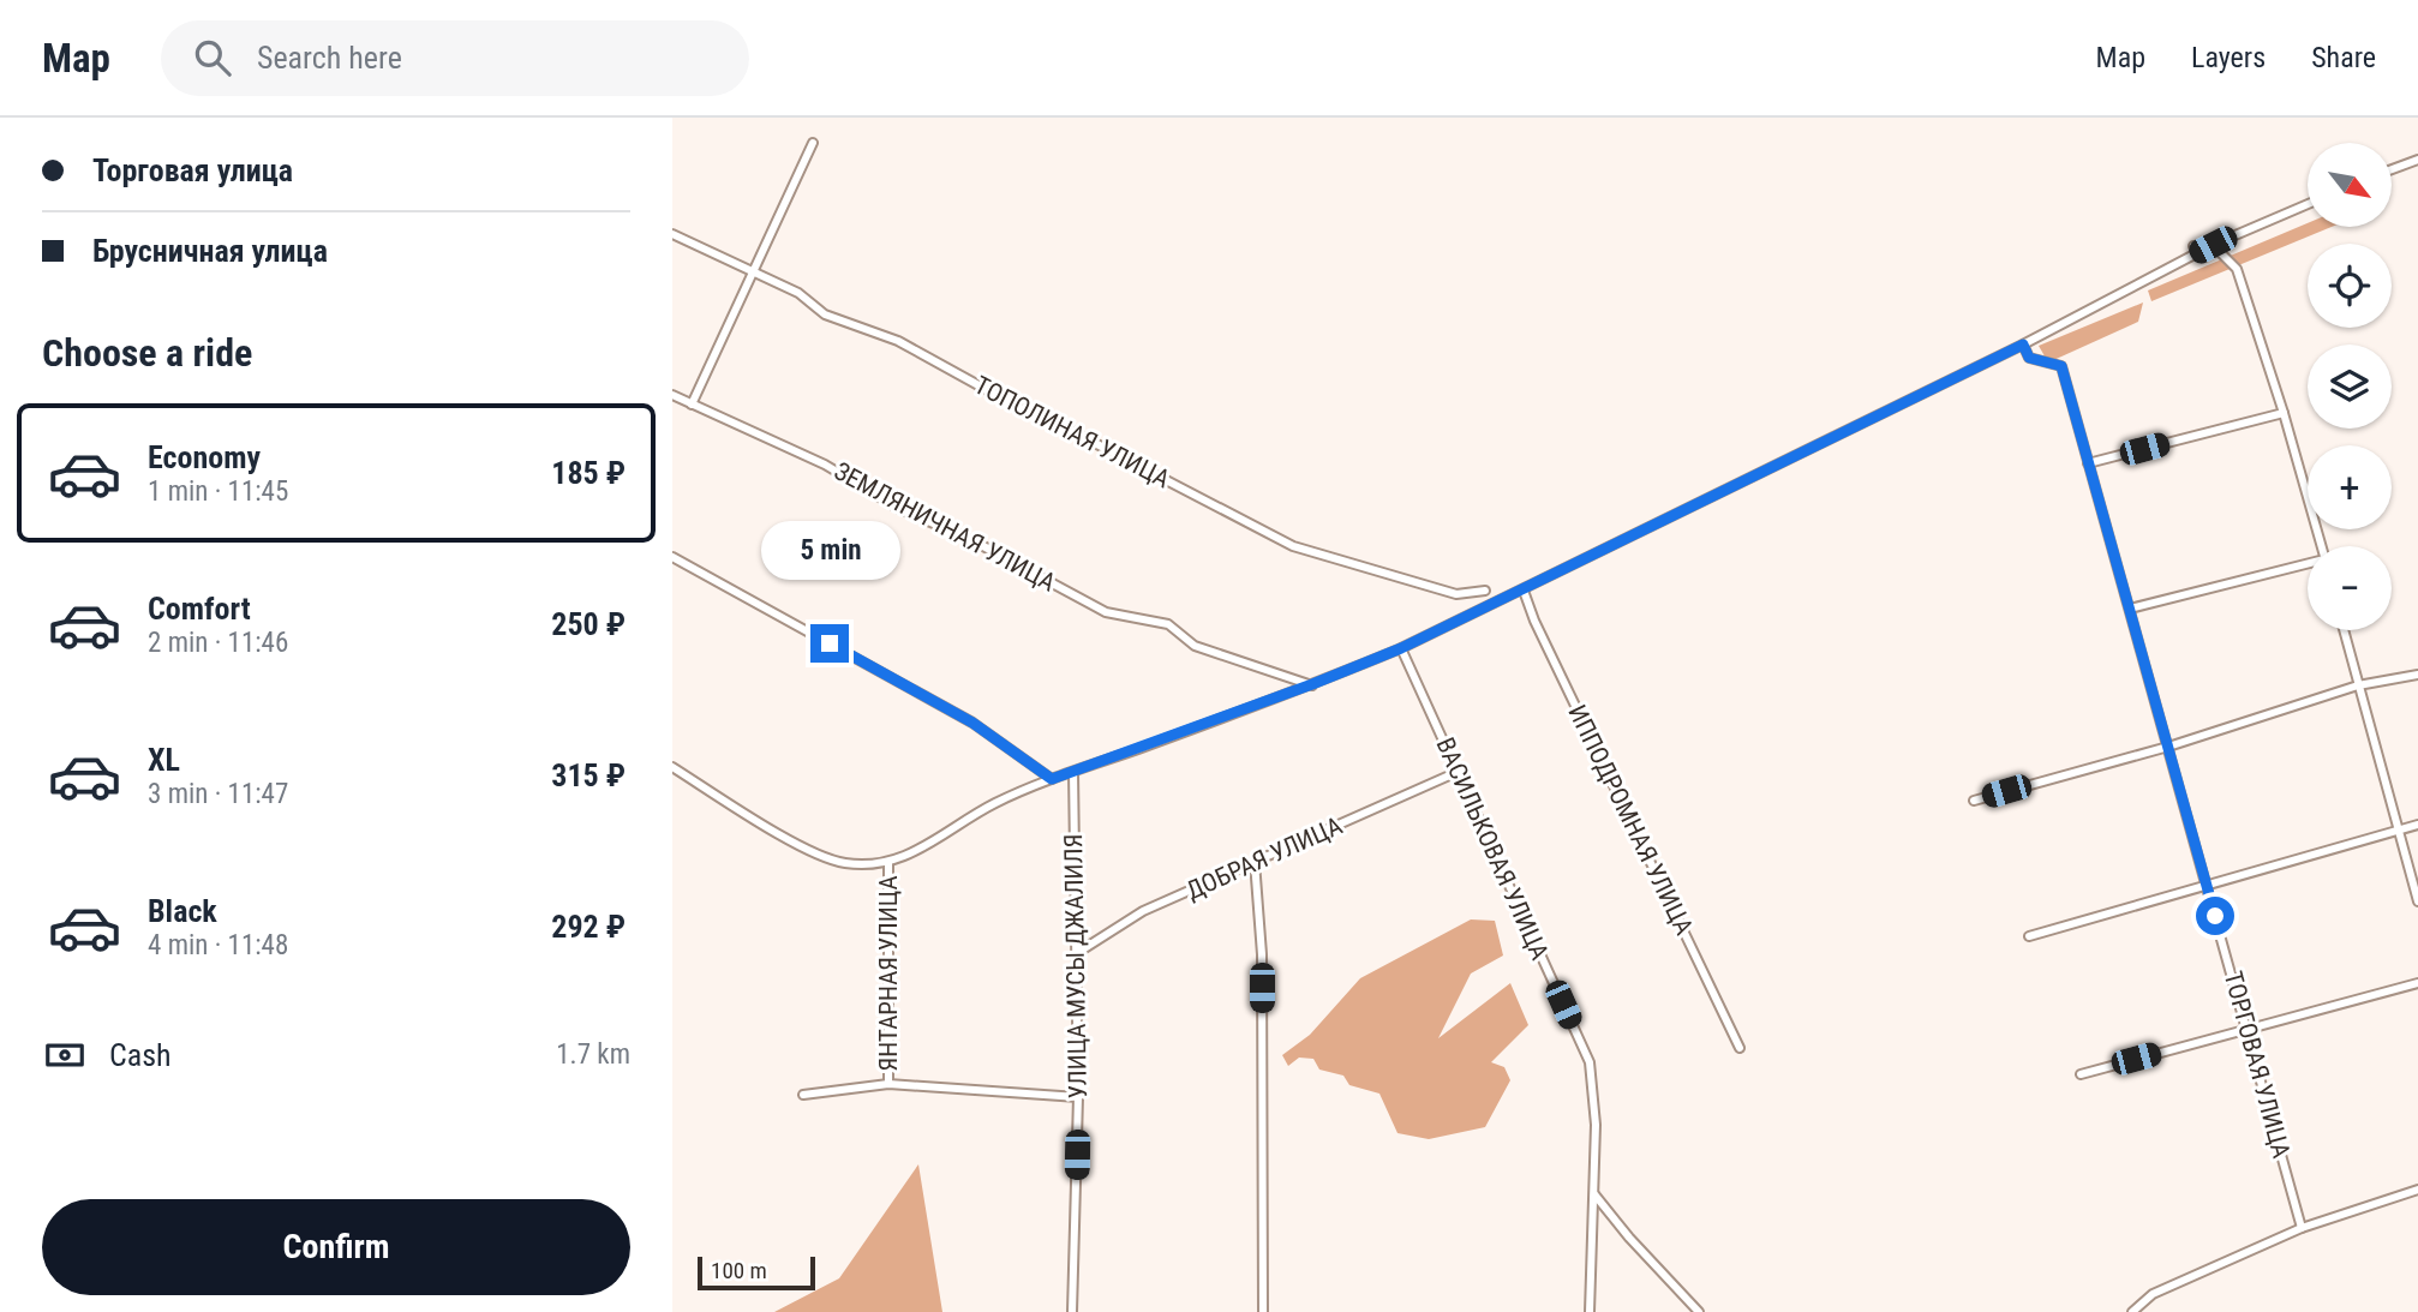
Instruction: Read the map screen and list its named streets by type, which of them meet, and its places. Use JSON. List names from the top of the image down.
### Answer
{
  "streets": {
    "street": [
      "ТОПОЛИНАЯ УЛИЦА",
      "ЗЕМЛЯНИЧНАЯ УЛИЦА",
      "ИППОДРОМНАЯ УЛИЦА",
      "ВАСИЛЬКОВАЯ УЛИЦА",
      "ДОБРАЯ УЛИЦА",
      "УЛИЦА МУСЫ ДЖАЛИЛЯ",
      "ЯНТАРНАЯ УЛИЦА",
      "ТОРГОВАЯ УЛИЦА"
    ]
  },
  "crossings": [
    ["ВАСИЛЬКОВАЯ УЛИЦА", "ДОБРАЯ УЛИЦА"],
    ["ДОБРАЯ УЛИЦА", "УЛИЦА МУСЫ ДЖАЛИЛЯ"]
  ],
  "scale_bar": "100 m",
  "north": "bottom right",
  "page": {
    "header": "Map",
    "search": "Search here",
    "nav": ["Map", "Layers", "Share"],
    "banner": ["Торговая улица", "Брусничная улица"],
    "map_buttons": ["+", "−"],
    "heading": "Choose a ride",
    "list": [
      {
        "name": "Economy",
        "note": "1 min · 11:45",
        "value": "185 ₽"
      },
      {
        "name": "Comfort",
        "note": "2 min · 11:46",
        "value": "250 ₽"
      },
      {
        "name": "XL",
        "note": "3 min · 11:47",
        "value": "315 ₽"
      },
      {
        "name": "Black",
        "note": "4 min · 11:48",
        "value": "292 ₽"
      }
    ],
    "bubble": "5 min",
    "pay": ["Cash", "1.7 km"],
    "buttons": "Confirm",
    "scale": "100 m"
  }
}
